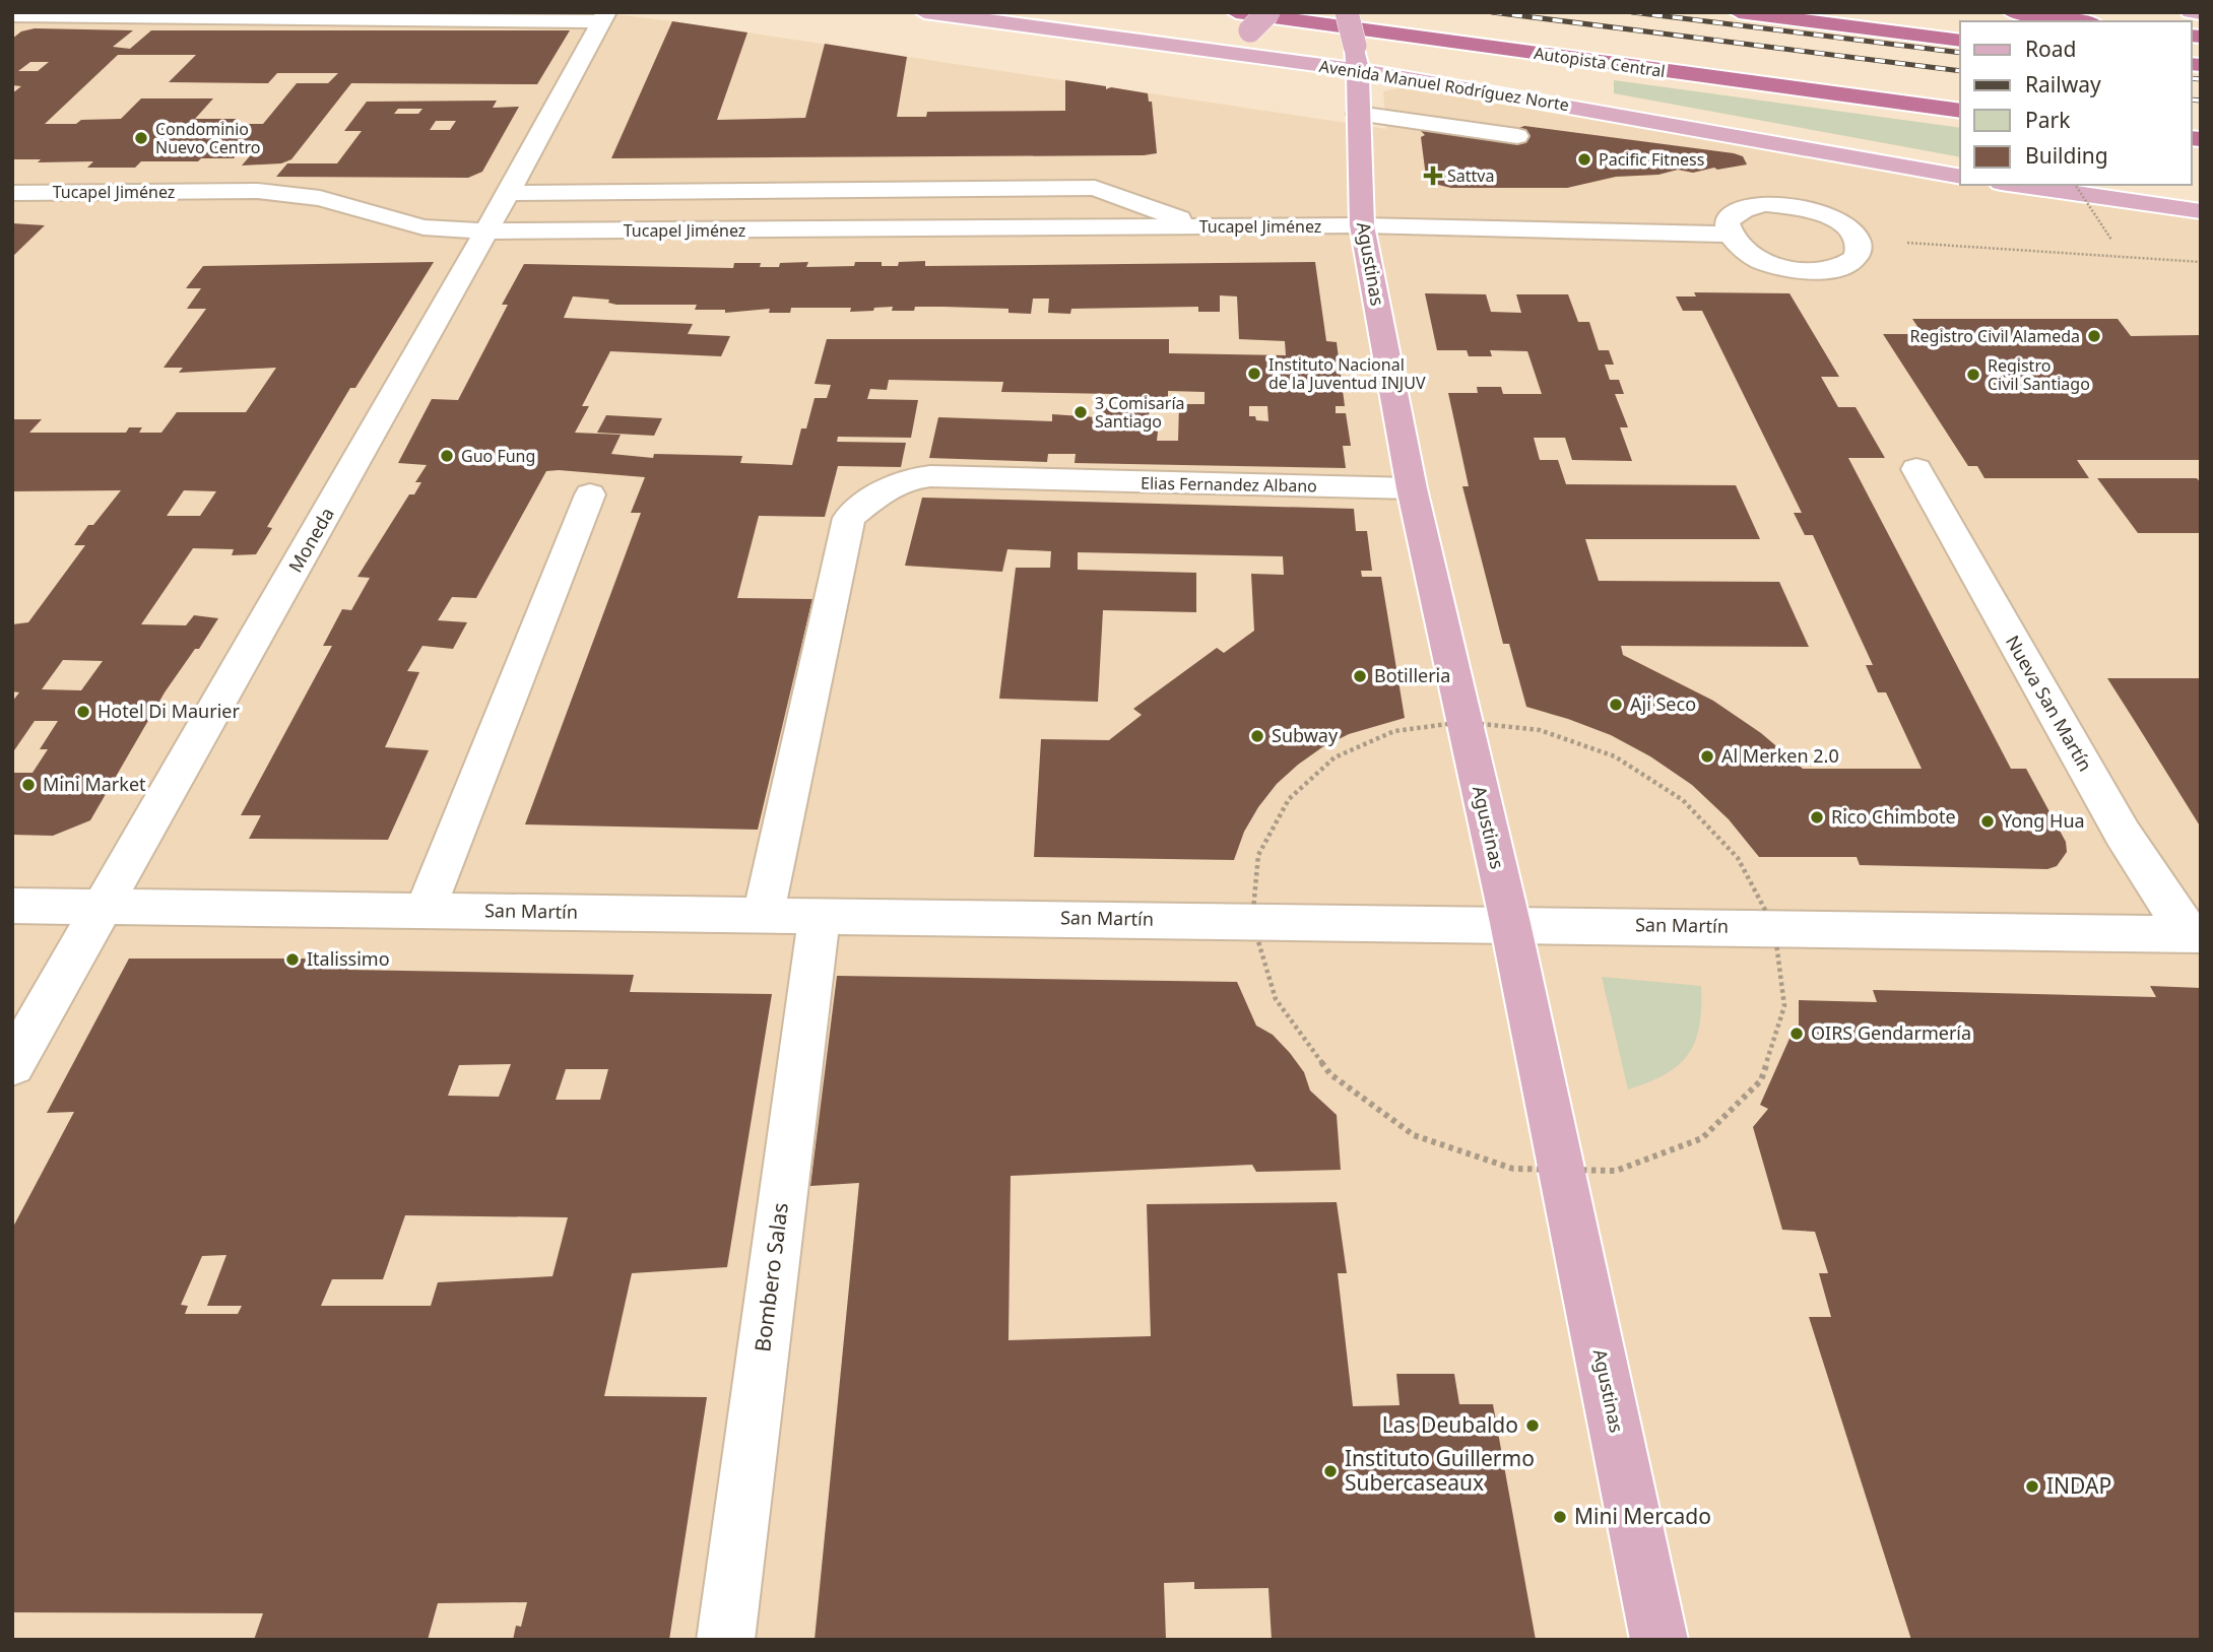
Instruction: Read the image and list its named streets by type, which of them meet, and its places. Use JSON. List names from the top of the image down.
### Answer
{
  "streets": {
    "highway": ["Autopista Central"],
    "main road": ["Avenida Manuel Rodríguez Norte", "Agustinas"],
    "street": [
      "Tucapel Jiménez",
      "Elias Fernandez Albano",
      "Moneda",
      "Nueva San Martín",
      "San Martín",
      "Bombero Salas"
    ]
  },
  "crossings": [
    ["Avenida Manuel Rodríguez Norte", "Agustinas"],
    ["Tucapel Jiménez", "Agustinas"],
    ["Tucapel Jiménez", "Moneda"],
    ["Agustinas", "Elias Fernandez Albano"],
    ["Agustinas", "San Martín"],
    ["Elias Fernandez Albano", "San Martín"],
    ["Moneda", "San Martín"],
    ["Nueva San Martín", "San Martín"],
    ["San Martín", "Bombero Salas"]
  ],
  "places": {
    "other": [
      "Condominio Nuevo Centro",
      "Pacific Fitness",
      "Registro Civil Alameda",
      "Instituto Nacional de la Juventud INJUV",
      "Registro Civil Santiago",
      "3 Comisaría Santiago",
      "Guo Fung",
      "Botilleria",
      "Aji Seco",
      "Hotel Di Maurier",
      "Subway",
      "Al Merken 2.0",
      "Mini Market",
      "Rico Chimbote",
      "Yong Hua",
      "Italissimo",
      "OIRS Gendarmería",
      "Las Deubaldo",
      "Instituto Guillermo Subercaseaux",
      "INDAP",
      "Mini Mercado"
    ],
    "health": ["Sattva"]
  },
  "legend": [
    "Road",
    "Railway",
    "Park",
    "Building"
  ]
}
